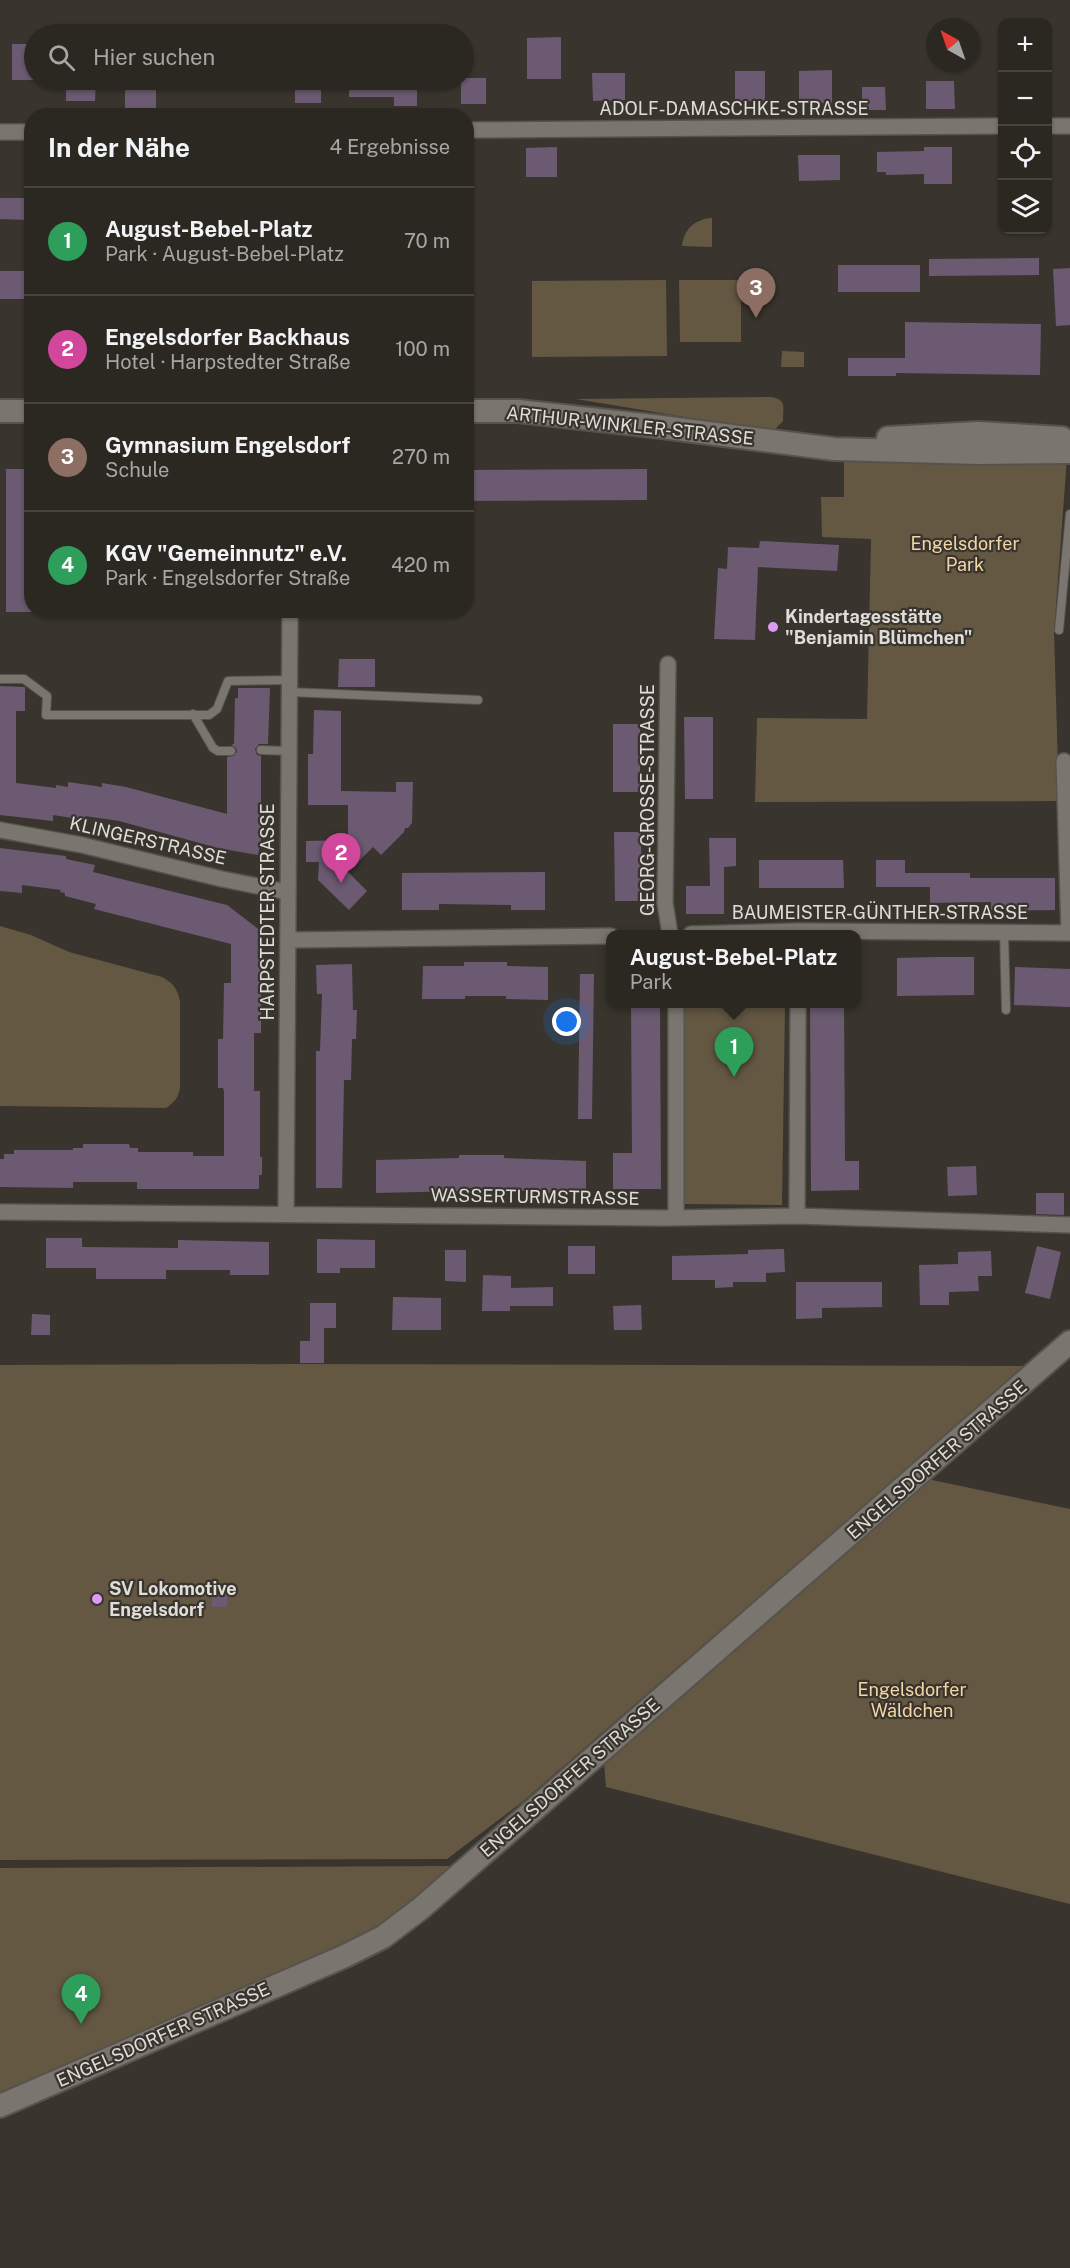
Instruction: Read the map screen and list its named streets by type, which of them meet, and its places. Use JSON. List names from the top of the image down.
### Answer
{
  "streets": {
    "main road": ["ARTHUR-WINKLER-STRASSE", "ENGELSDORFER STRASSE"],
    "street": [
      "ADOLF-DAMASCHKE-STRASSE",
      "GEORG-GROSSE-STRASSE",
      "KLINGERSTRASSE",
      "HARPSTEDTER STRASSE",
      "BAUMEISTER-GÜNTHER-STRASSE",
      "WASSERTURMSTRASSE"
    ]
  },
  "crossings": [
    ["KLINGERSTRASSE", "HARPSTEDTER STRASSE"],
    ["HARPSTEDTER STRASSE", "WASSERTURMSTRASSE"]
  ],
  "parks": ["Engelsdorfer Park", "Engelsdorfer Wäldchen"],
  "places": ["Kindertagesstätte \"Benjamin Blümchen\"", "SV Lokomotive Engelsdorf"],
  "north": "top left",
  "page": {
    "map_buttons": ["+", "−"],
    "search": "Hier suchen",
    "heading": ["In der Nähe", "4 Ergebnisse"],
    "list": [
      {
        "mark": "1",
        "name": "August-Bebel-Platz",
        "note": "Park · August-Bebel-Platz",
        "value": "70 m"
      },
      {
        "mark": "2",
        "name": "Engelsdorfer Backhaus",
        "note": "Hotel · Harpstedter Straße",
        "value": "100 m"
      },
      {
        "mark": "3",
        "name": "Gymnasium Engelsdorf",
        "note": "Schule",
        "value": "270 m"
      },
      {
        "mark": "4",
        "name": "KGV \"Gemeinnutz\" e.V.",
        "note": "Park · Engelsdorfer Straße",
        "value": "420 m"
      }
    ],
    "pins": [
      "3",
      "2",
      "1",
      "4"
    ],
    "popup": ["August-Bebel-Platz", "Park"]
  }
}
